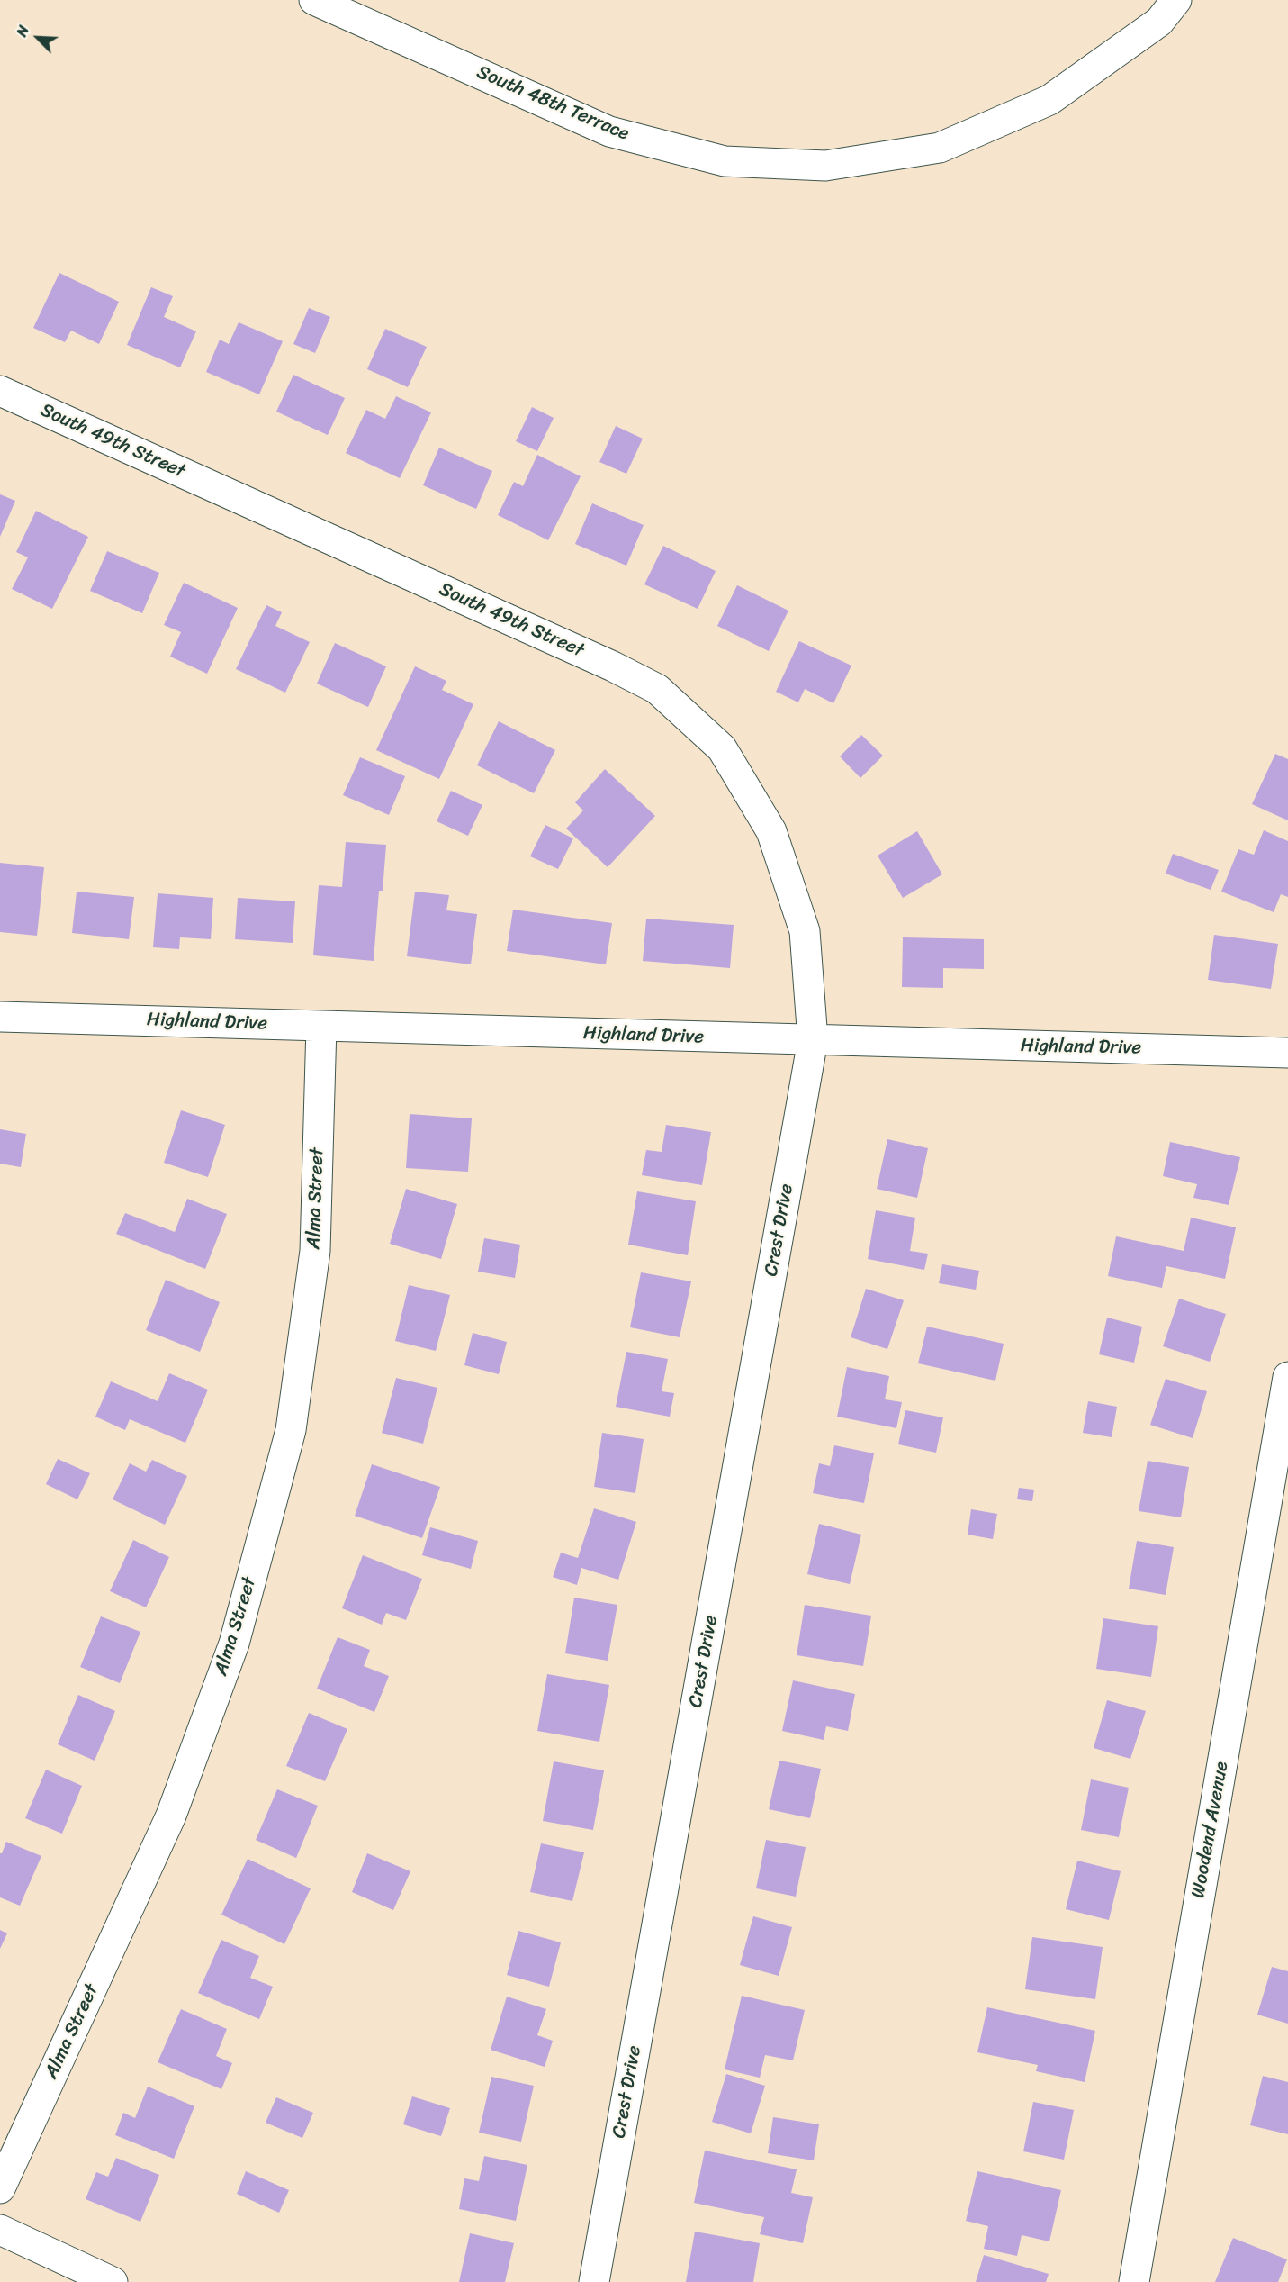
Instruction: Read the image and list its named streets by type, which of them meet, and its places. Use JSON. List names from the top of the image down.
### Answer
{
  "streets": {
    "street": [
      "South 48th Terrace",
      "South 49th Street",
      "Highland Drive",
      "Alma Street",
      "Crest Drive",
      "Woodend Avenue"
    ]
  },
  "crossings": [
    ["South 49th Street", "Highland Drive"],
    ["South 49th Street", "Crest Drive"],
    ["Highland Drive", "Alma Street"],
    ["Highland Drive", "Crest Drive"]
  ],
  "north": "top left"
}
